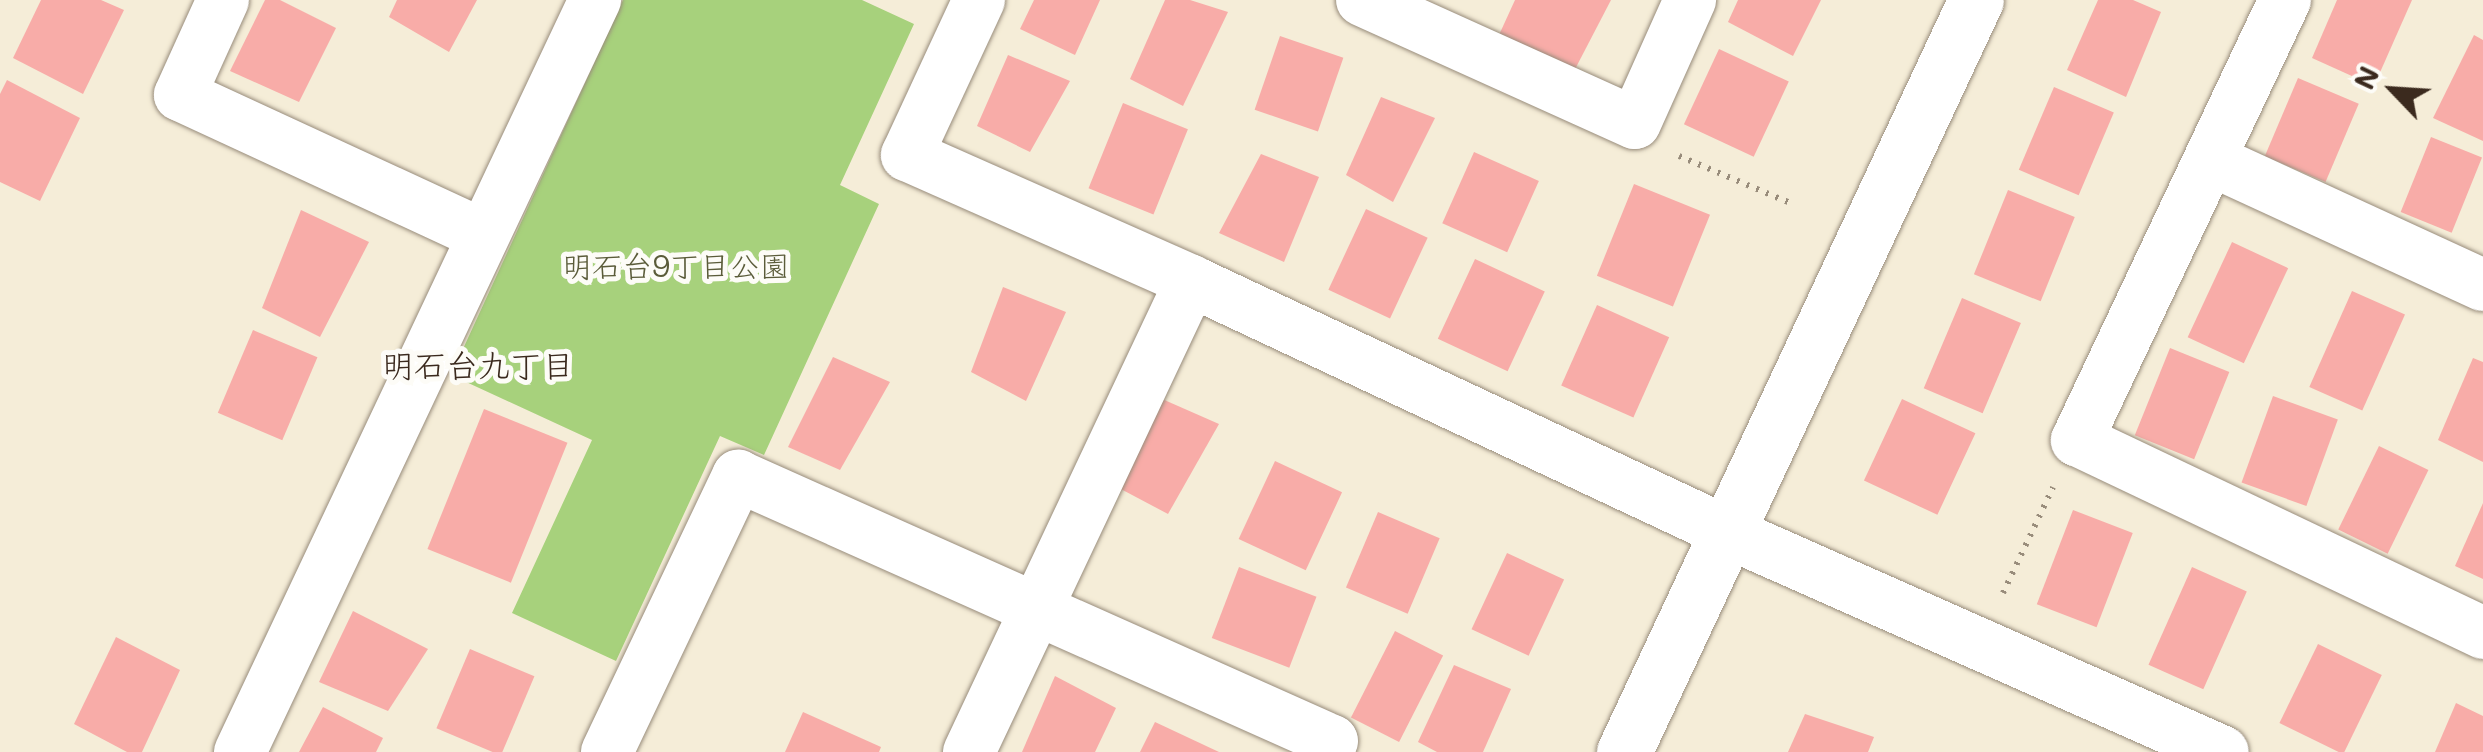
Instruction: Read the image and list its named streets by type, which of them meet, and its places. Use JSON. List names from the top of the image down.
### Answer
{
  "districts": ["明石台九丁目"],
  "parks": ["明石台9丁目公園"],
  "north": "top left"
}
